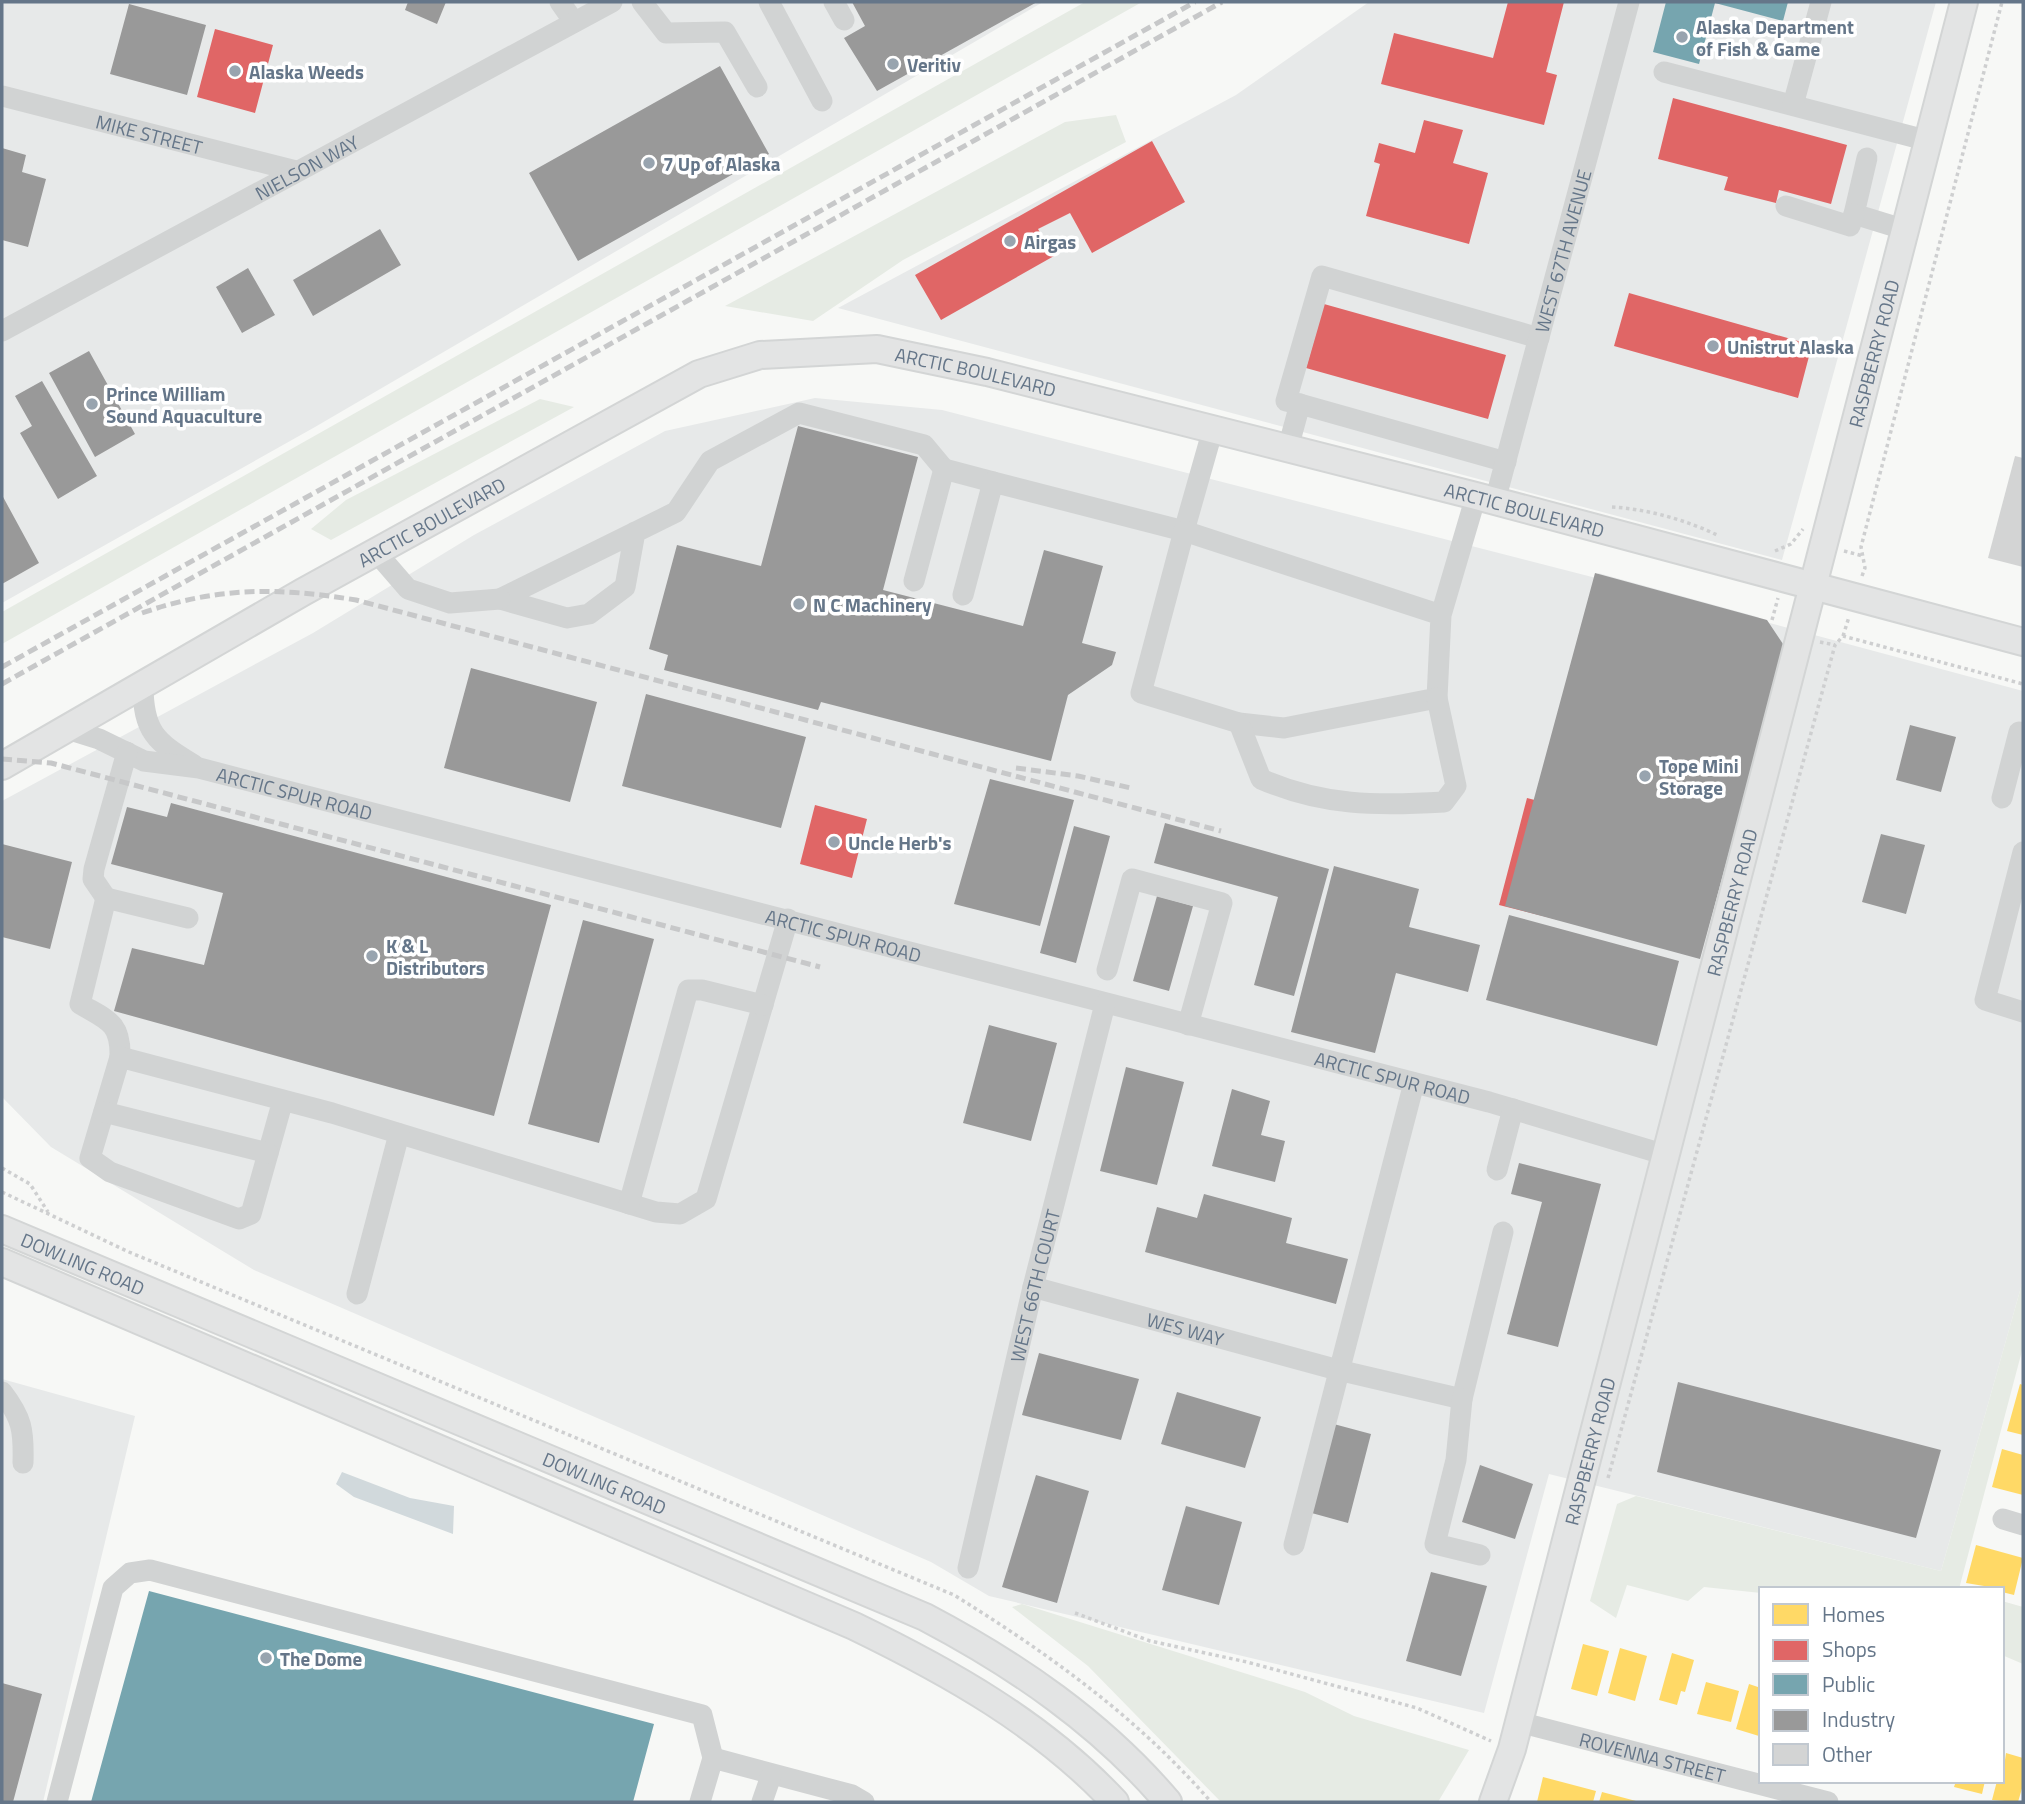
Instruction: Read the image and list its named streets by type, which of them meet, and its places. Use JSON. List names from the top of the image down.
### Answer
{
  "streets": {
    "main road": ["RASPBERRY ROAD", "ARCTIC BOULEVARD", "DOWLING ROAD"],
    "street": [
      "MIKE STREET",
      "NIELSON WAY",
      "WEST 67TH AVENUE",
      "ARCTIC SPUR ROAD",
      "WEST 66TH COURT",
      "WES WAY",
      "ROVENNA STREET"
    ]
  },
  "crossings": [
    ["MIKE STREET", "NIELSON WAY"],
    ["WEST 67TH AVENUE", "ARCTIC BOULEVARD"],
    ["RASPBERRY ROAD", "ARCTIC BOULEVARD"],
    ["RASPBERRY ROAD", "ARCTIC SPUR ROAD"],
    ["RASPBERRY ROAD", "ROVENNA STREET"],
    ["ARCTIC BOULEVARD", "ARCTIC SPUR ROAD"],
    ["ARCTIC SPUR ROAD", "WEST 66TH COURT"],
    ["WEST 66TH COURT", "WES WAY"]
  ],
  "places": [
    "Alaska Department of Fish & Game",
    "Veritiv",
    "Alaska Weeds",
    "7 Up of Alaska",
    "Airgas",
    "Unistrut Alaska",
    "Prince William Sound Aquaculture",
    "N C Machinery",
    "Tope Mini Storage",
    "Uncle Herb's",
    "K & L Distributors",
    "The Dome"
  ],
  "legend": [
    "Homes",
    "Shops",
    "Public",
    "Industry",
    "Other"
  ]
}
